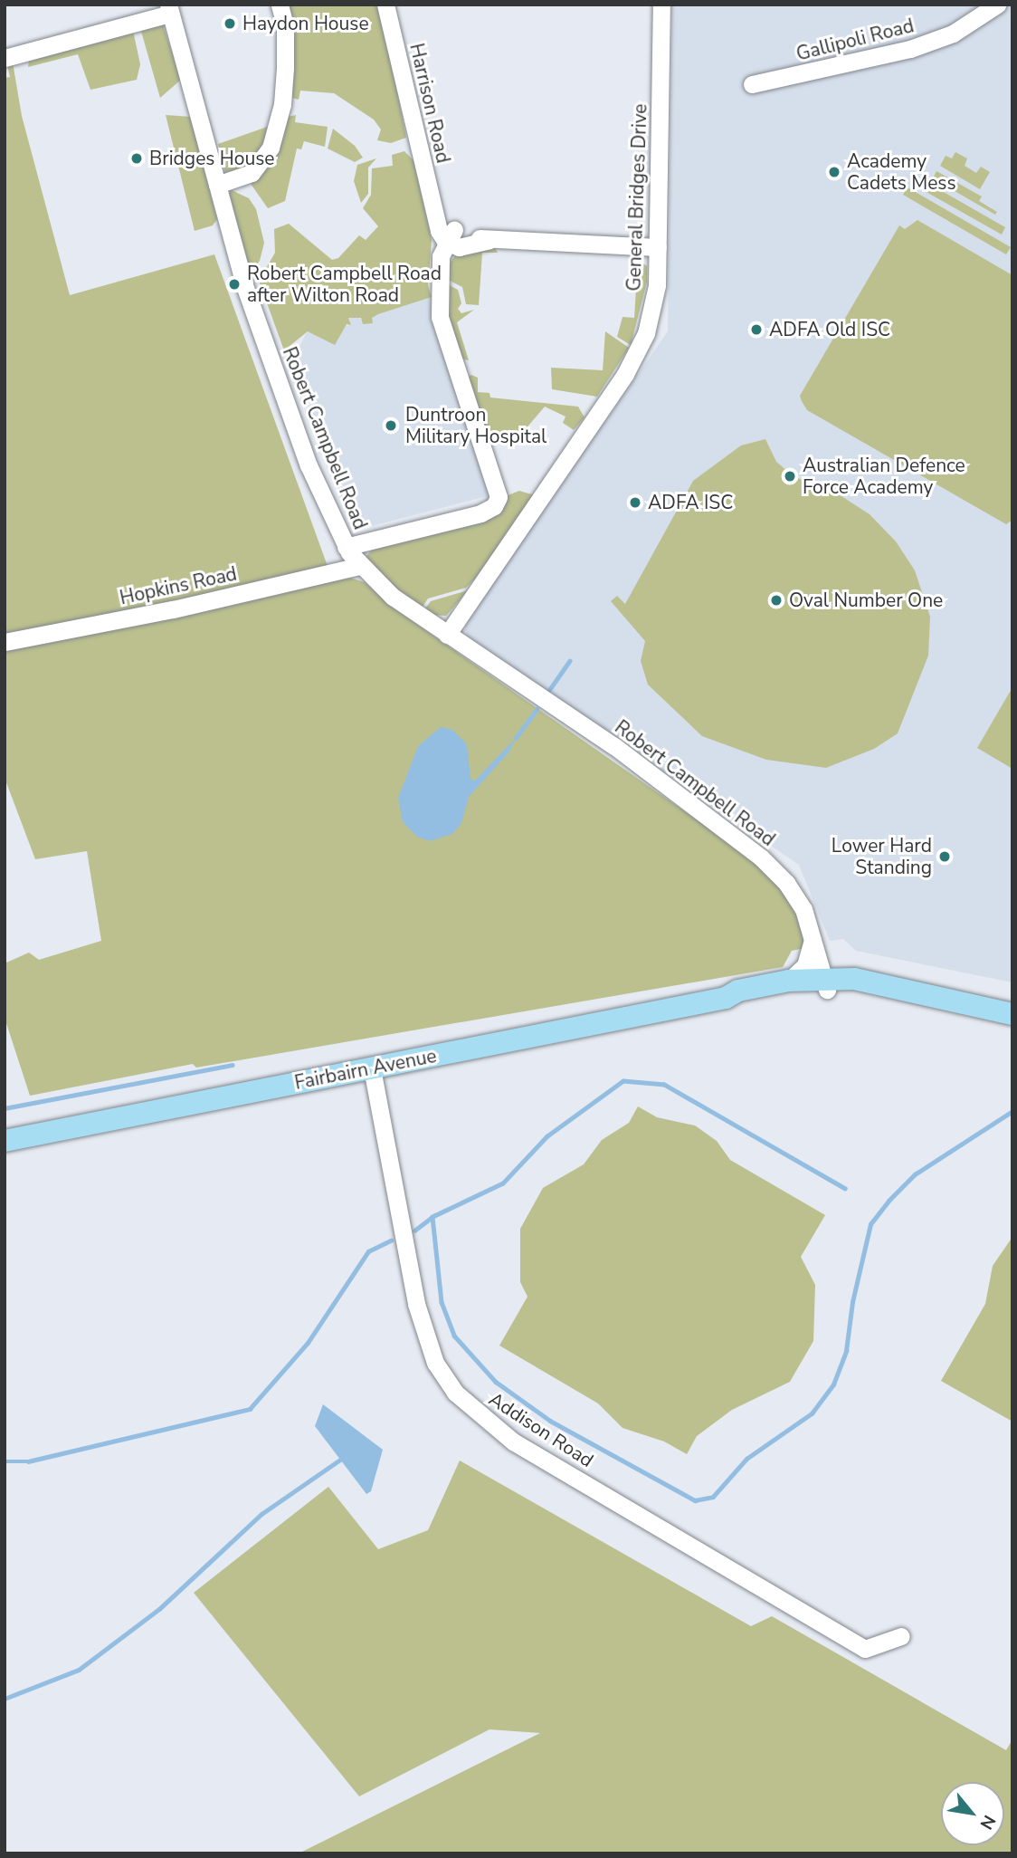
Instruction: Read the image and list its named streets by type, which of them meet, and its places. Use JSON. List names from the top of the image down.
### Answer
{
  "streets": {
    "main road": ["Fairbairn Avenue"],
    "street": [
      "Gallipoli Road",
      "Harrison Road",
      "General Bridges Drive",
      "Robert Campbell Road",
      "Hopkins Road",
      "Addison Road"
    ]
  },
  "crossings": [
    ["General Bridges Drive", "Robert Campbell Road"],
    ["Robert Campbell Road", "Hopkins Road"],
    ["Robert Campbell Road", "Fairbairn Avenue"],
    ["Fairbairn Avenue", "Addison Road"]
  ],
  "places": [
    "Haydon House",
    "Bridges House",
    "Academy Cadets Mess",
    "Robert Campbell Road after Wilton Road",
    "ADFA Old ISC",
    "Duntroon Military Hospital",
    "Australian Defence Force Academy",
    "ADFA ISC",
    "Oval Number One",
    "Lower Hard Standing"
  ],
  "north": "bottom right"
}
